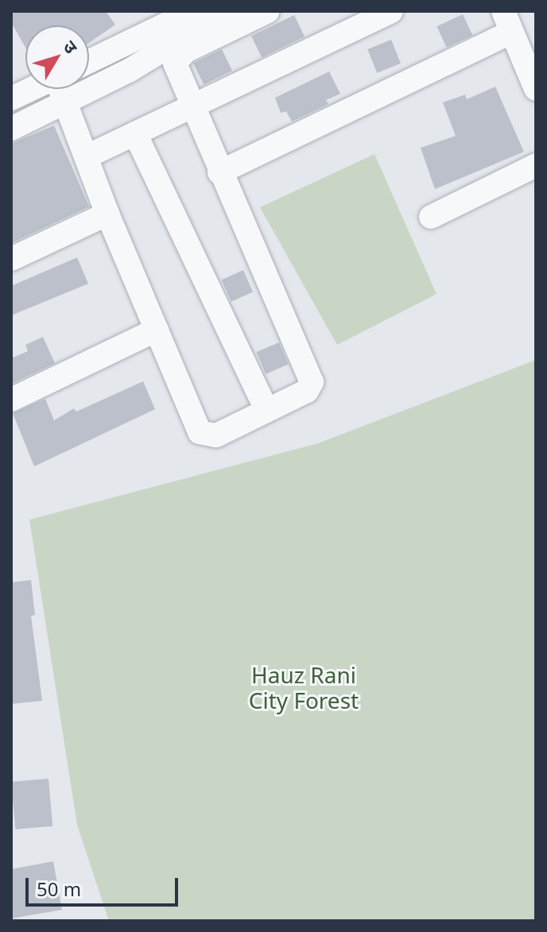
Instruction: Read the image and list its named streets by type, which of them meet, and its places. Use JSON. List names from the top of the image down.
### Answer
{
  "parks": ["Hauz Rani City Forest"],
  "scale_bar": "50 m",
  "north": "top right"
}
